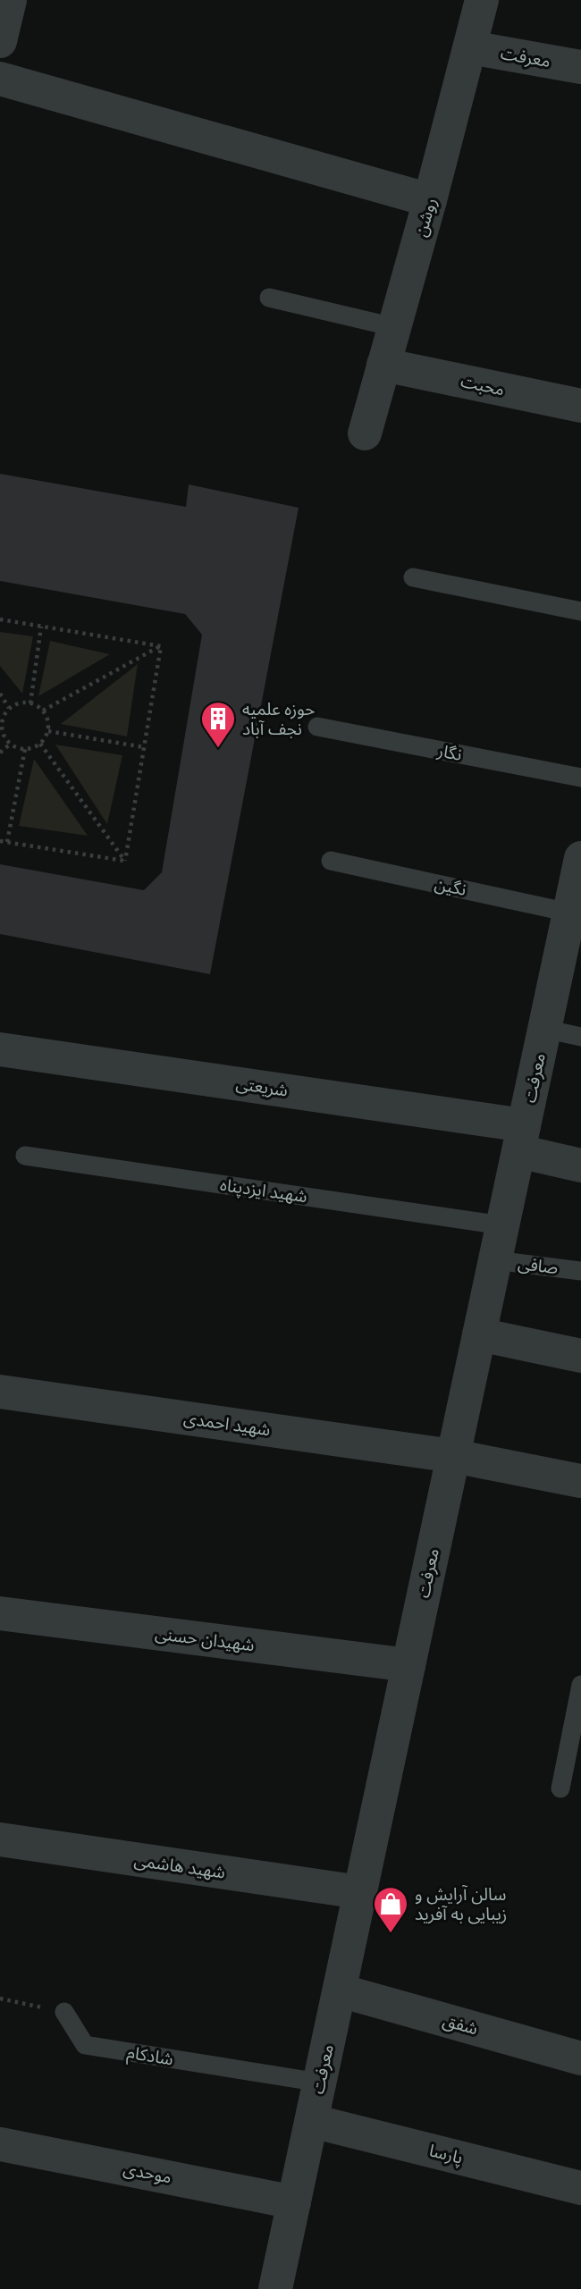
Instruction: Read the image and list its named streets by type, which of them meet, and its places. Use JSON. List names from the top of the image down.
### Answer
{
  "streets": {
    "street": [
      "معرفت",
      "روشن",
      "محبت",
      "شریعتی",
      "شهید احمدی",
      "شهیدان حسنی",
      "شهید هاشمی",
      "شفق",
      "پارسا",
      "موحدی"
    ],
    "lane": [
      "نگار",
      "نگین",
      "شهید ایزدپناه",
      "صافی",
      "شادکام"
    ]
  },
  "crossings": [
    ["معرفت", "روشن"],
    ["معرفت", "نگین"],
    ["معرفت", "شریعتی"],
    ["معرفت", "شهید ایزدپناه"],
    ["معرفت", "صافی"],
    ["معرفت", "شهید احمدی"],
    ["معرفت", "شهیدان حسنی"],
    ["معرفت", "شهید هاشمی"],
    ["معرفت", "شفق"],
    ["معرفت", "شادکام"],
    ["معرفت", "پارسا"],
    ["معرفت", "موحدی"],
    ["روشن", "محبت"]
  ],
  "places": {
    "building": ["حوزه علمیه نجف آباد"],
    "shop": ["سالن آرایش و زیبایی به آفرید"]
  }
}
